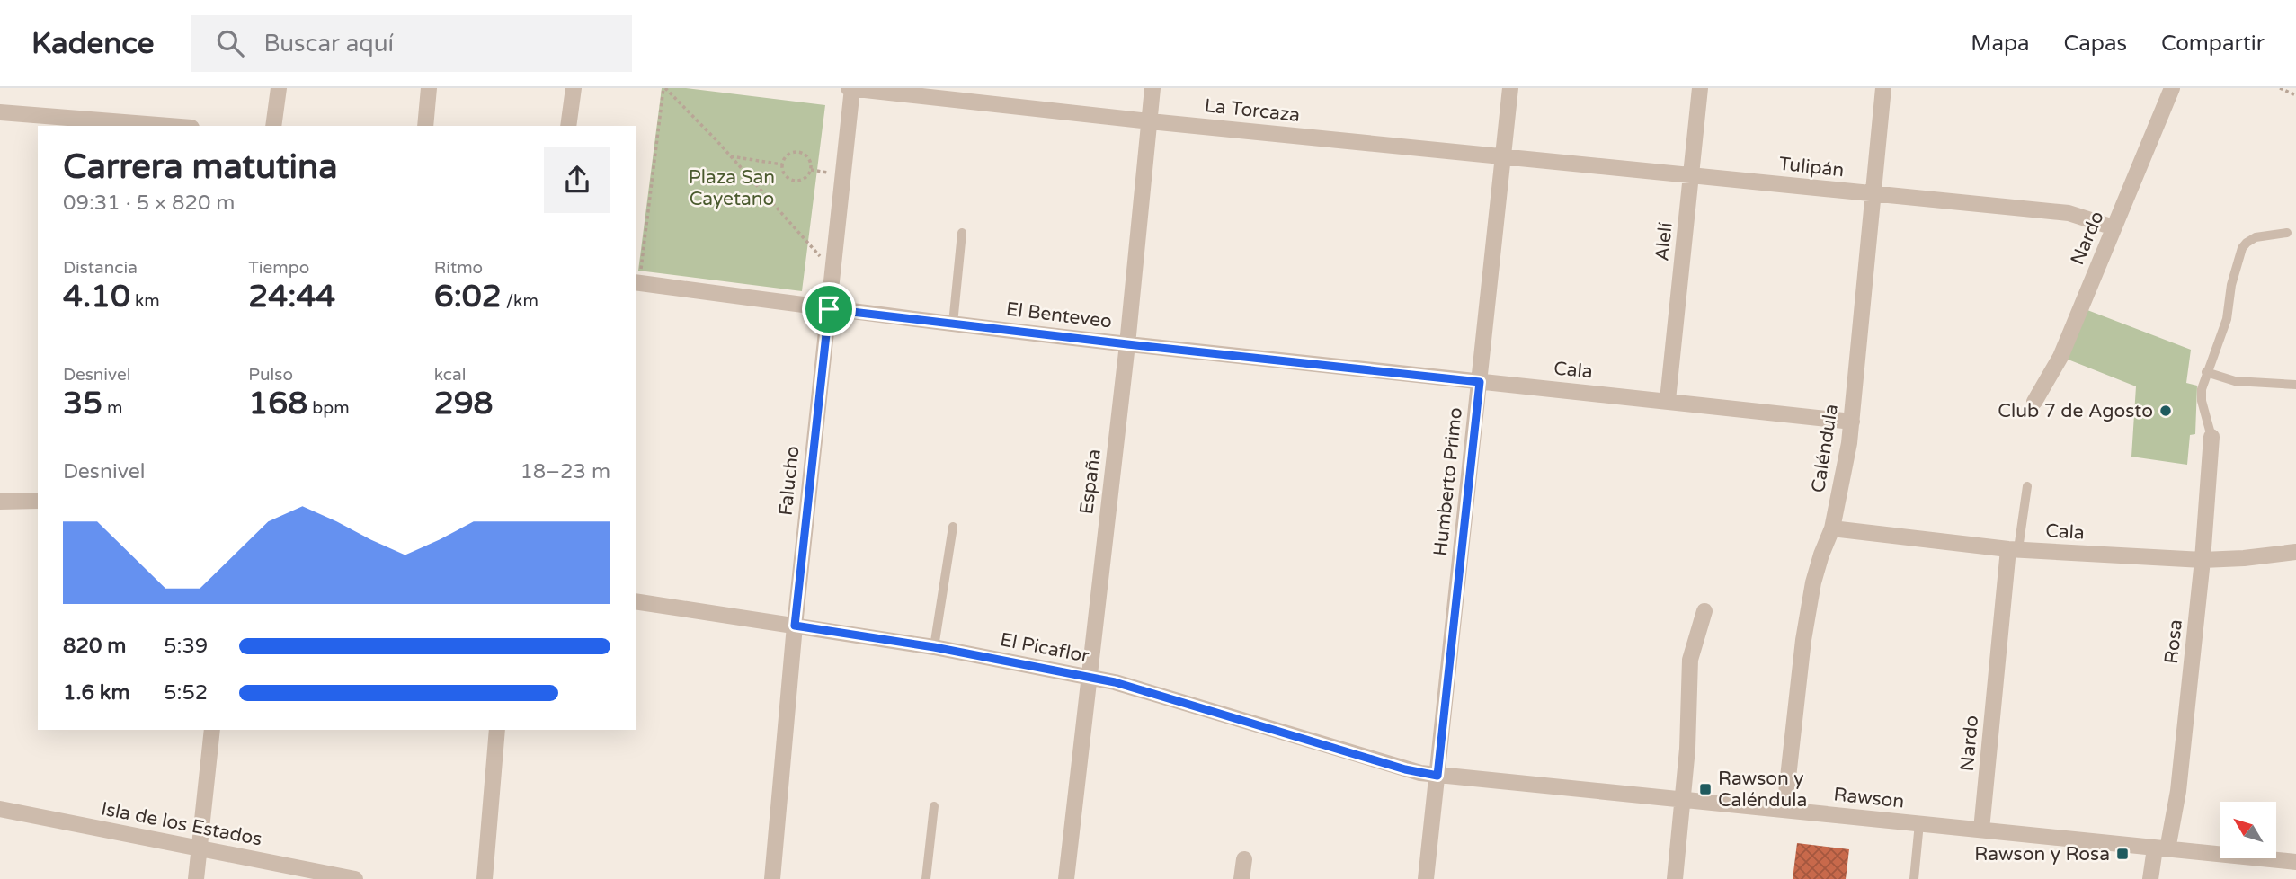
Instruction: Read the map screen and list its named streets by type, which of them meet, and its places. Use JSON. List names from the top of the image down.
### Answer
{
  "streets": {
    "street": [
      "La Torcaza",
      "Tulipán",
      "Nardo",
      "Alelí",
      "El Benteveo",
      "Cala",
      "Caléndula",
      "Falucho",
      "España",
      "Humberto Primo",
      "Rosa",
      "El Picaflor",
      "Rawson",
      "Isla de los Estados"
    ]
  },
  "crossings": [
    ["La Torcaza", "Tulipán"],
    ["La Torcaza", "Falucho"],
    ["La Torcaza", "España"],
    ["La Torcaza", "Humberto Primo"],
    ["Tulipán", "Nardo"],
    ["Tulipán", "Alelí"],
    ["Tulipán", "Caléndula"],
    ["Tulipán", "Humberto Primo"],
    ["Nardo", "Cala"],
    ["Nardo", "Rawson"],
    ["Alelí", "Cala"],
    ["El Benteveo", "Cala"],
    ["El Benteveo", "Falucho"],
    ["El Benteveo", "España"],
    ["El Benteveo", "Humberto Primo"],
    ["Cala", "Caléndula"],
    ["Cala", "Humberto Primo"],
    ["Cala", "Rosa"],
    ["Caléndula", "Rawson"],
    ["Falucho", "El Picaflor"],
    ["España", "El Picaflor"],
    ["Humberto Primo", "El Picaflor"],
    ["Humberto Primo", "Rawson"],
    ["Rosa", "Rawson"],
    ["El Picaflor", "Rawson"]
  ],
  "parks": ["Plaza San Cayetano"],
  "places": {
    "other": ["Club 7 de Agosto"],
    "transit": ["Rawson y Caléndula", "Rawson y Rosa"]
  },
  "north": "top left",
  "page": {
    "header": "Kadence",
    "search": "Buscar aquí",
    "nav": ["Mapa", "Capas", "Compartir"],
    "heading": ["Carrera matutina", "09:31 · 5 × 820 m"],
    "stats": [
      ["Distancia", "4.10 km"],
      ["Tiempo", "24:44"],
      ["Ritmo", "6:02 /km"],
      ["Desnivel", "35 m"],
      ["Pulso", "168 bpm"],
      ["kcal", "298"]
    ],
    "chart": ["Desnivel", "18–23 m"],
    "list": [
      {
        "name": "820 m",
        "note": "5:39"
      },
      {
        "name": "1.6 km",
        "note": "5:52"
      }
    ]
  }
}
